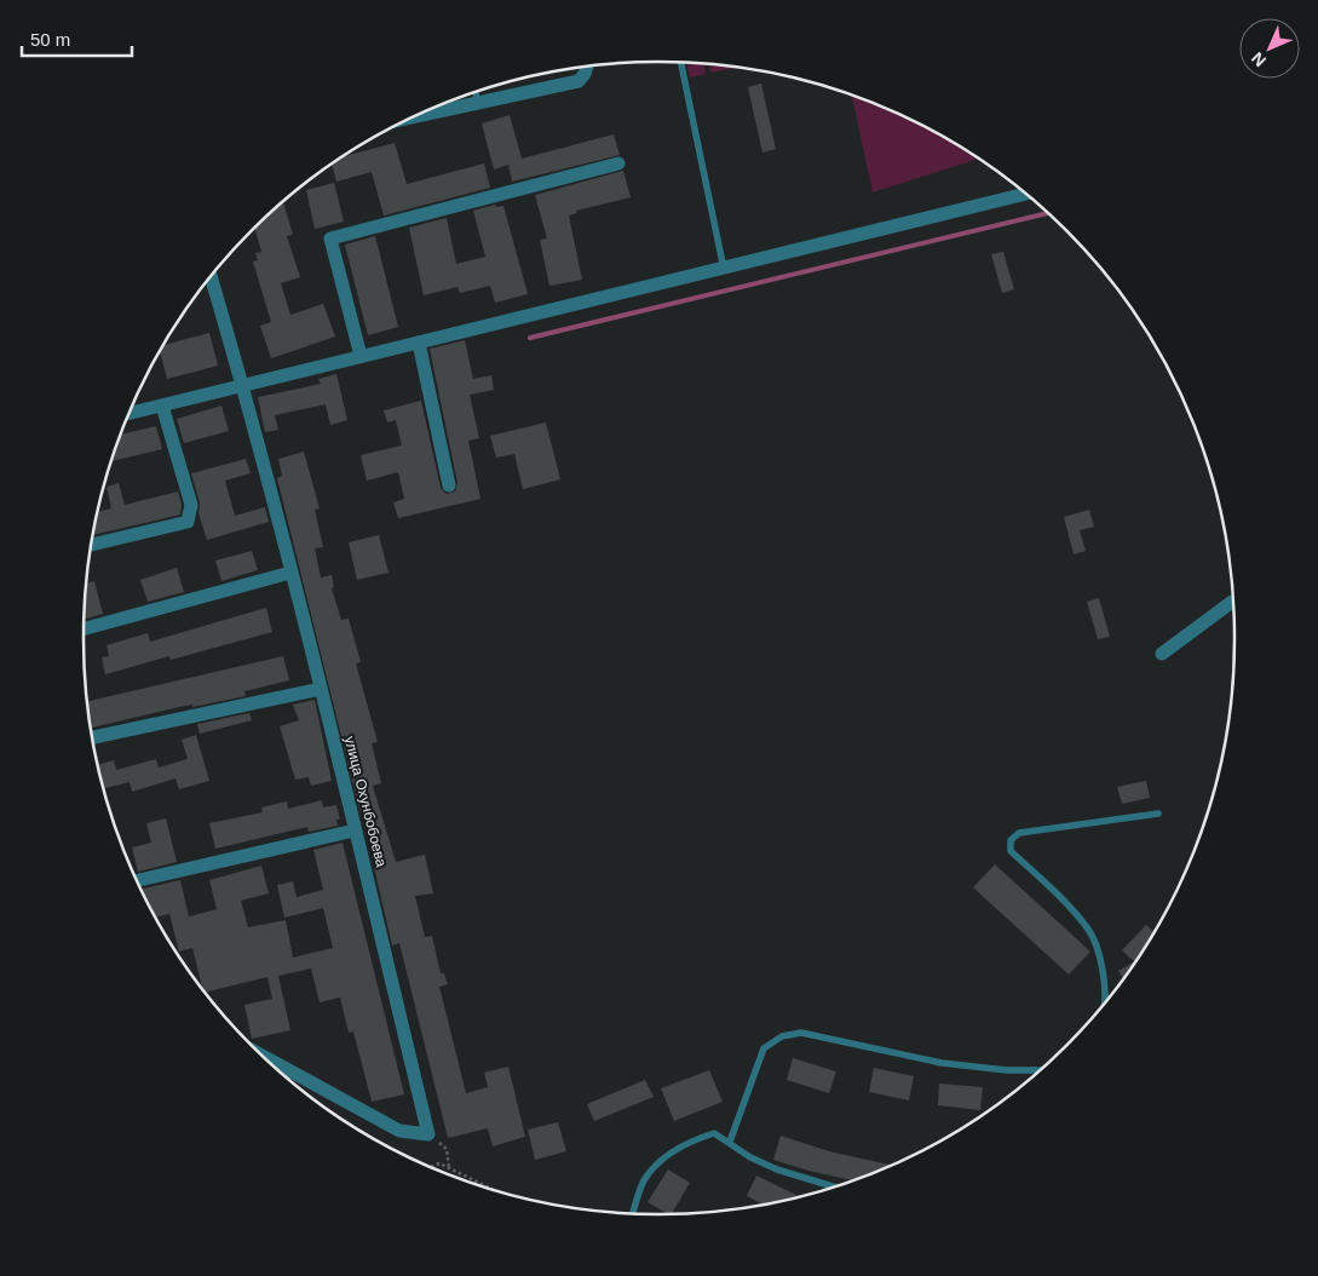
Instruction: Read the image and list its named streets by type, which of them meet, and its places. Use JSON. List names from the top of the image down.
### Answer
{
  "streets": {
    "street": ["улица Охунбобоева"]
  },
  "scale_bar": "50 m",
  "north": "bottom left"
}
